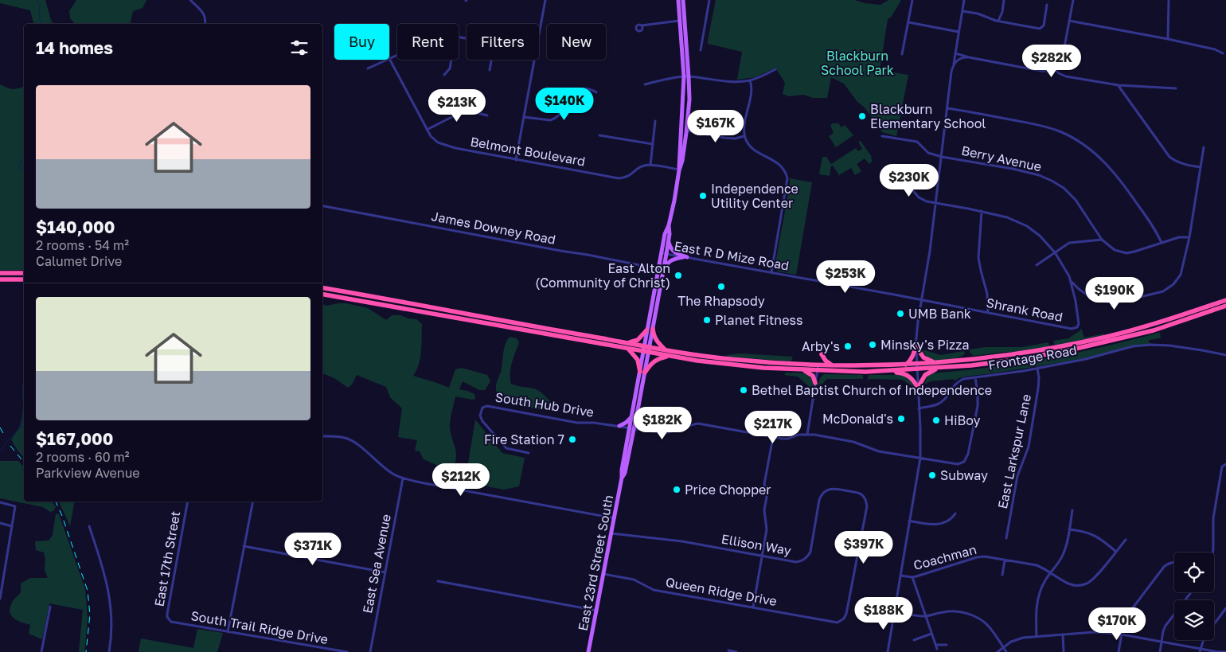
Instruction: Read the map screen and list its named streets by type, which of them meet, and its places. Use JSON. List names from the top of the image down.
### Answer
{
  "streets": {
    "main road": ["East 23rd Street South"],
    "street": [
      "Belmont Boulevard",
      "Berry Avenue",
      "James Downey Road",
      "East R D Mize Road",
      "Shrank Road",
      "Frontage Road",
      "South Hub Drive",
      "East Larkspur Lane",
      "Ellison Way",
      "Coachman",
      "East 17th Street",
      "East Sea Avenue",
      "Queen Ridge Drive",
      "South Trail Ridge Drive"
    ]
  },
  "crossings": [
    ["James Downey Road", "East 23rd Street South"],
    ["East R D Mize Road", "Shrank Road"],
    ["East R D Mize Road", "East 23rd Street South"],
    ["Frontage Road", "East Larkspur Lane"],
    ["South Hub Drive", "East 23rd Street South"],
    ["Ellison Way", "East 23rd Street South"],
    ["Ellison Way", "Queen Ridge Drive"],
    ["East 17th Street", "South Trail Ridge Drive"],
    ["East 23rd Street South", "Queen Ridge Drive"]
  ],
  "parks": ["Blackburn School Park"],
  "places": [
    "Blackburn Elementary School",
    "Independence Utility Center",
    "East Alton (Community of Christ)",
    "The Rhapsody",
    "UMB Bank",
    "Planet Fitness",
    "Minsky's Pizza",
    "Arby's",
    "Bethel Baptist Church of Independence",
    "McDonald's",
    "HiBoy",
    "Fire Station 7",
    "Subway",
    "Price Chopper"
  ],
  "page": {
    "chip": [
      "Buy",
      "Rent",
      "Filters",
      "New"
    ],
    "heading": "14 homes",
    "price": [
      "$282K",
      "$140K",
      "$213K",
      "$167K",
      "$230K",
      "$253K",
      "$190K",
      "$182K",
      "$217K",
      "$212K",
      "$397K",
      "$371K",
      "$188K",
      "$170K"
    ],
    "list": [
      {
        "name": "$140,000",
        "note": "2 rooms · 54 m² · Calumet Drive"
      },
      {
        "name": "$167,000",
        "note": "2 rooms · 60 m² · Parkview Avenue"
      }
    ]
  }
}
